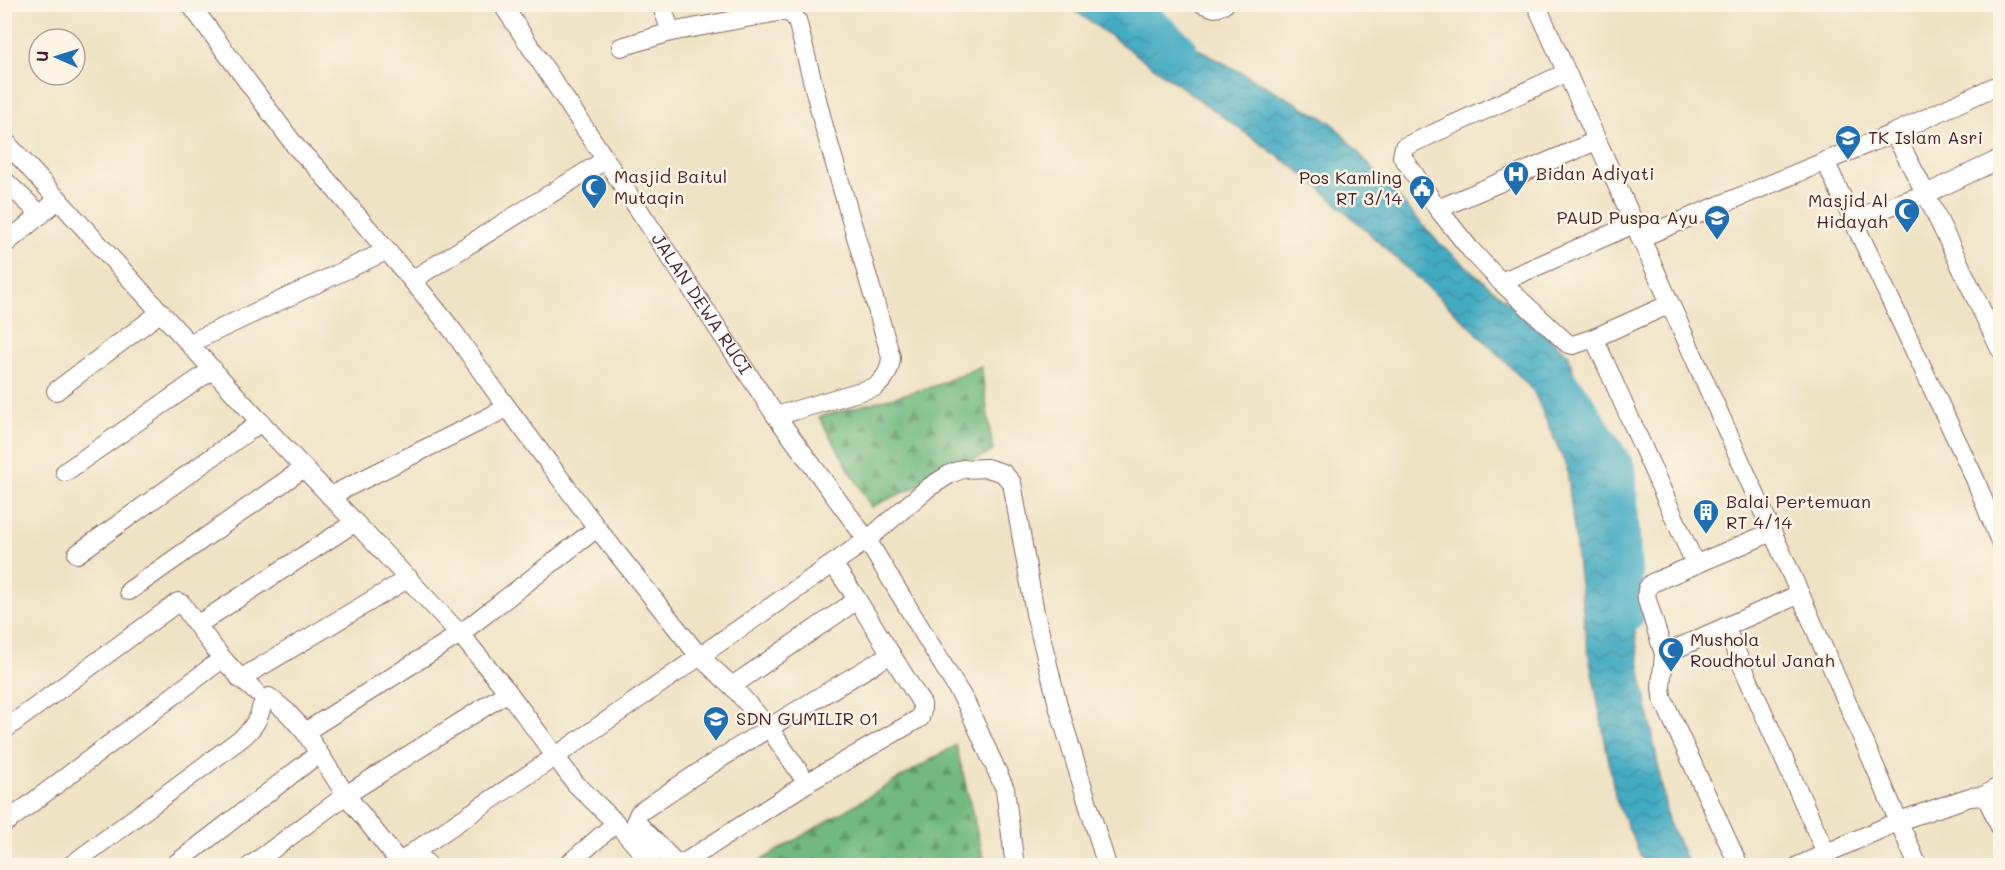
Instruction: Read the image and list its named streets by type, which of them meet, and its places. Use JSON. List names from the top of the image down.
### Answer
{
  "streets": {
    "street": ["JALAN DEWA RUCI"]
  },
  "places": {
    "school or university": ["TK Islam Asri", "PAUD Puspa Ayu", "SDN GUMILIR 01"],
    "hospital": ["Bidan Adiyati"],
    "mosque": ["Masjid Baitul Mutaqin", "Masjid Al Hidayah", "Mushola Roudhotul Janah"],
    "public building": ["Pos Kamling RT 3/14"],
    "building": ["Balai Pertemuan RT 4/14"]
  },
  "north": "left"
}
